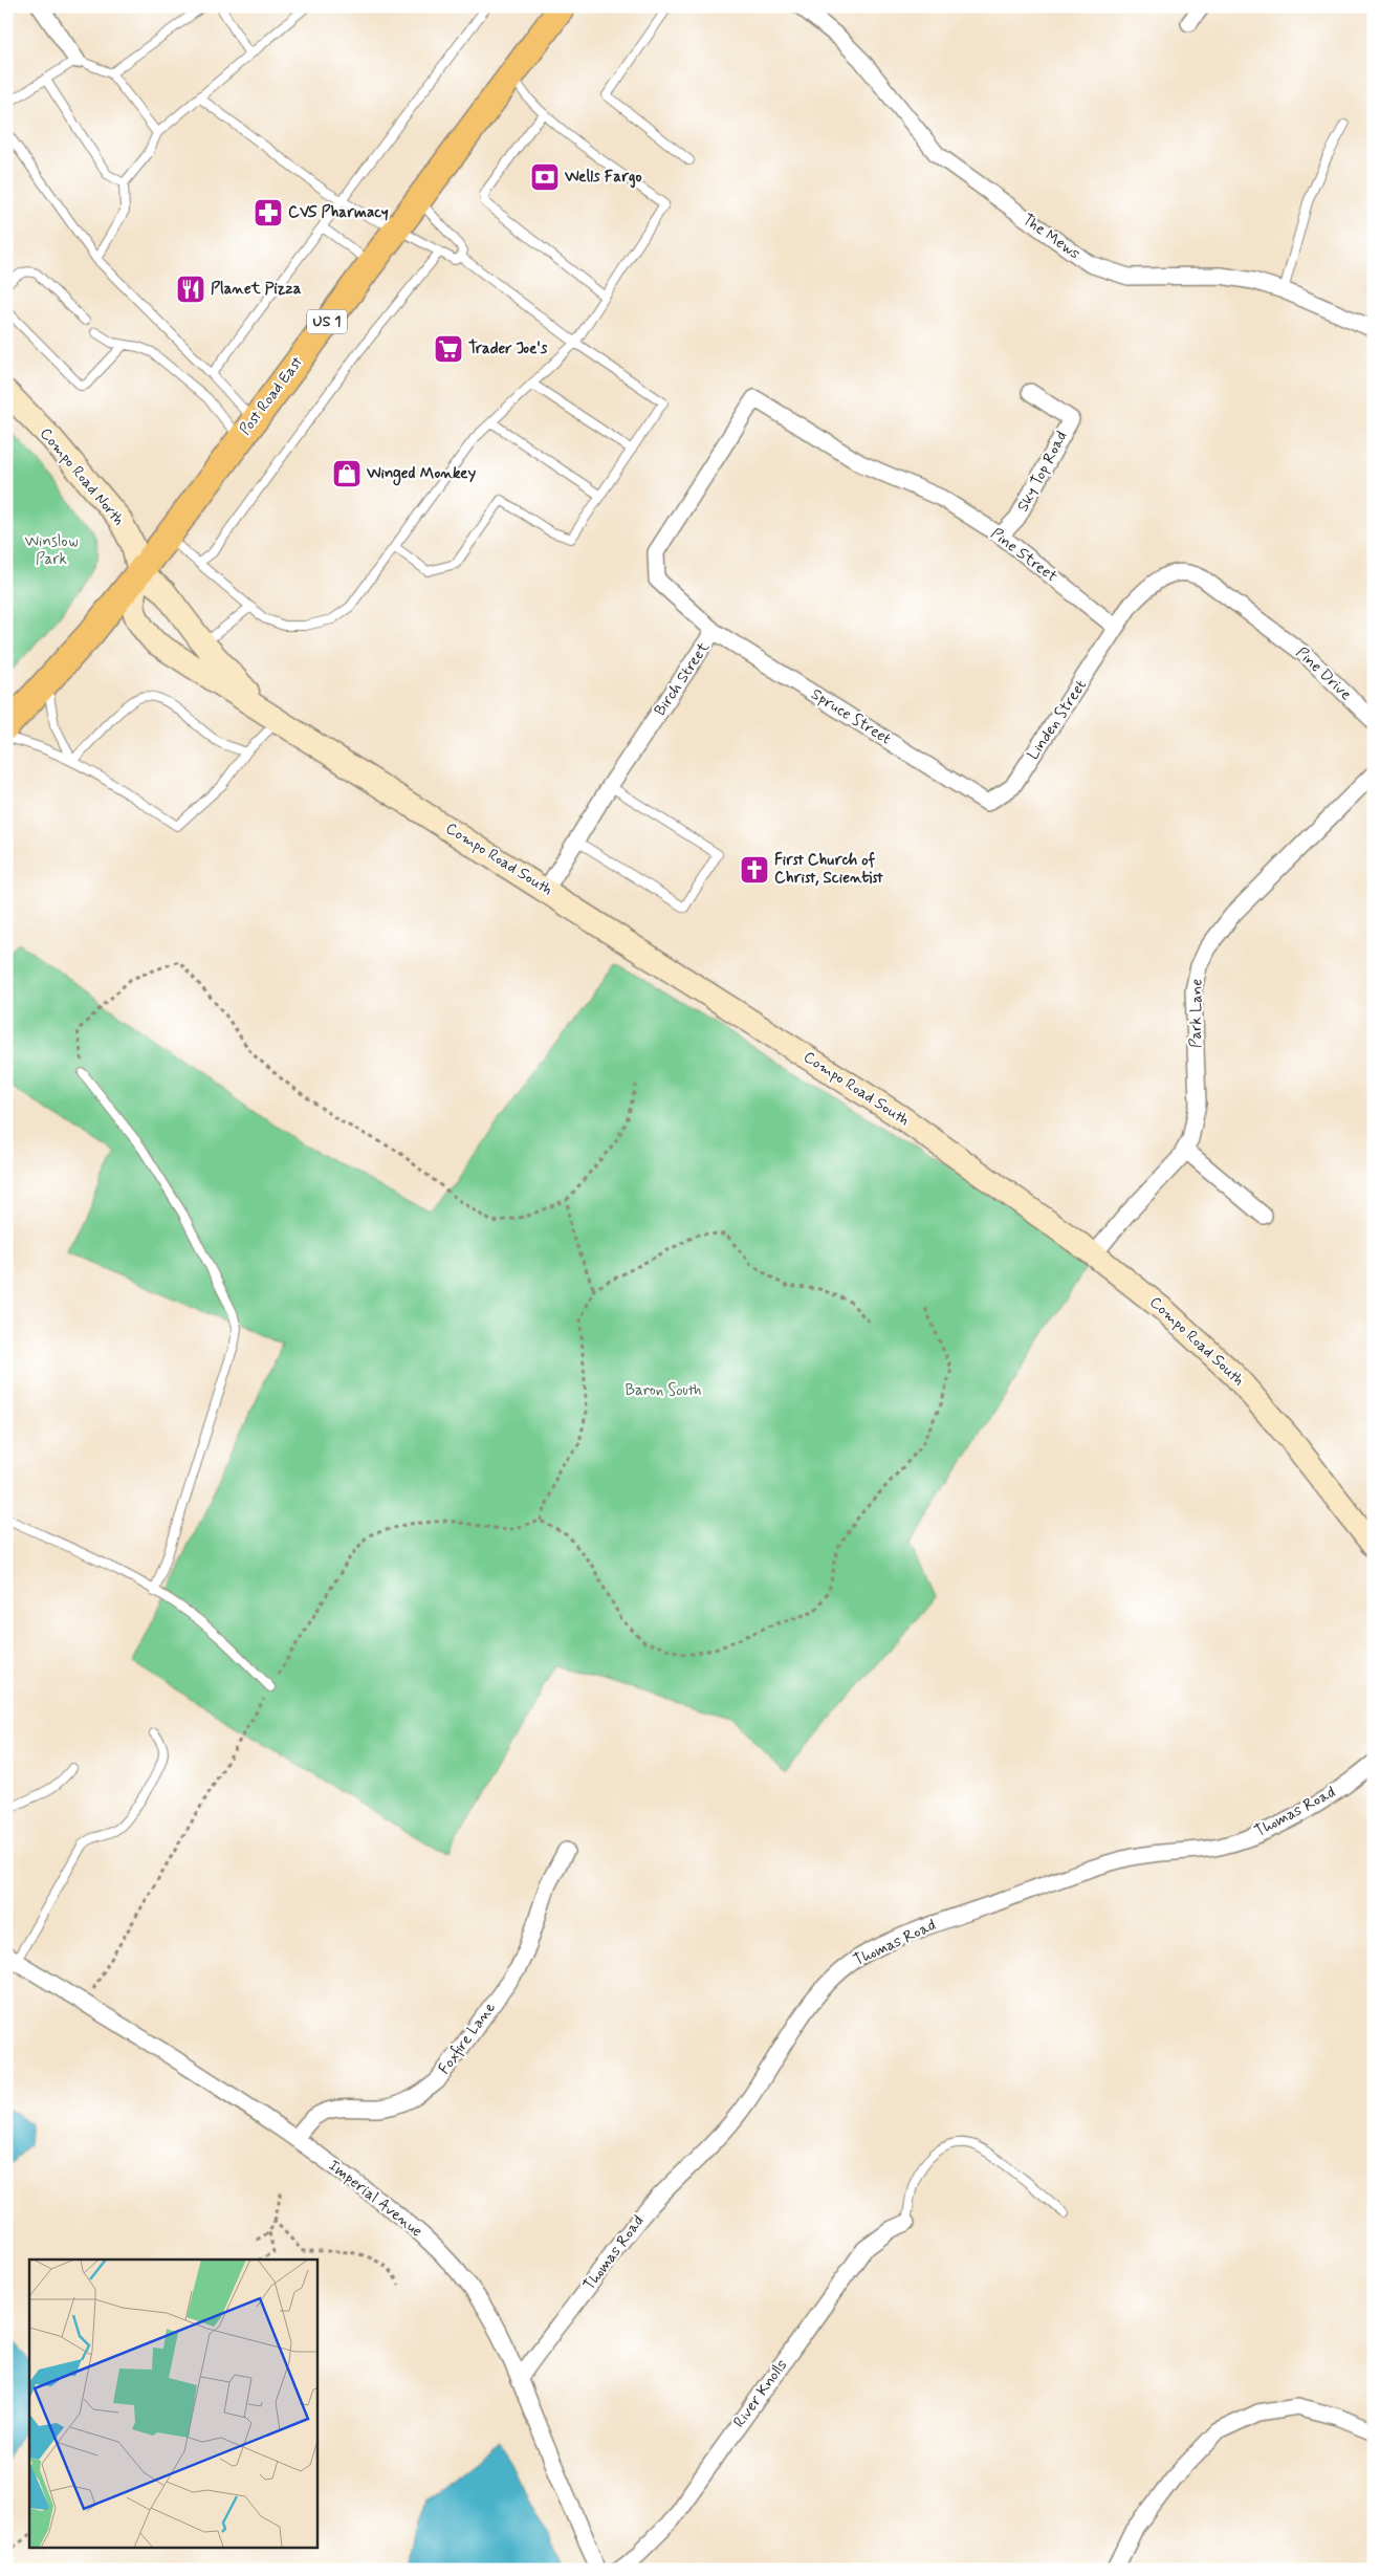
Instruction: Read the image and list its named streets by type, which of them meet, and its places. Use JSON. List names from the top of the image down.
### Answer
{
  "streets": {
    "main road": [
      "US 1",
      "Post Road East",
      "Compo Road North",
      "Compo Road South"
    ],
    "street": [
      "The Mews",
      "Sky Top Road",
      "Pine Street",
      "Pine Drive",
      "Birch Street",
      "Spruce Street",
      "Linden Street",
      "Park Lane",
      "Thomas Road",
      "Foxfire Lane",
      "Imperial Avenue",
      "River Knolls"
    ]
  },
  "crossings": [
    ["Post Road East", "Compo Road North"],
    ["Post Road East", "Compo Road South"],
    ["Sky Top Road", "Pine Street"],
    ["Compo Road North", "Compo Road South"],
    ["Pine Street", "Pine Drive"],
    ["Pine Street", "Birch Street"],
    ["Pine Street", "Linden Street"],
    ["Pine Drive", "Linden Street"],
    ["Birch Street", "Spruce Street"],
    ["Birch Street", "Compo Road South"],
    ["Spruce Street", "Linden Street"],
    ["Compo Road South", "Park Lane"],
    ["Thomas Road", "Imperial Avenue"],
    ["Foxfire Lane", "Imperial Avenue"]
  ],
  "parks": ["Winslow Park", "Baron South"],
  "places": {
    "bank": ["Wells Fargo"],
    "pharmacy": ["CVS Pharmacy"],
    "restaurant": ["Planet Pizza"],
    "supermarket": ["Trader Joe's"],
    "shop": ["Winged Monkey"],
    "church": ["First Church of Christ, Scientist"]
  }
}
